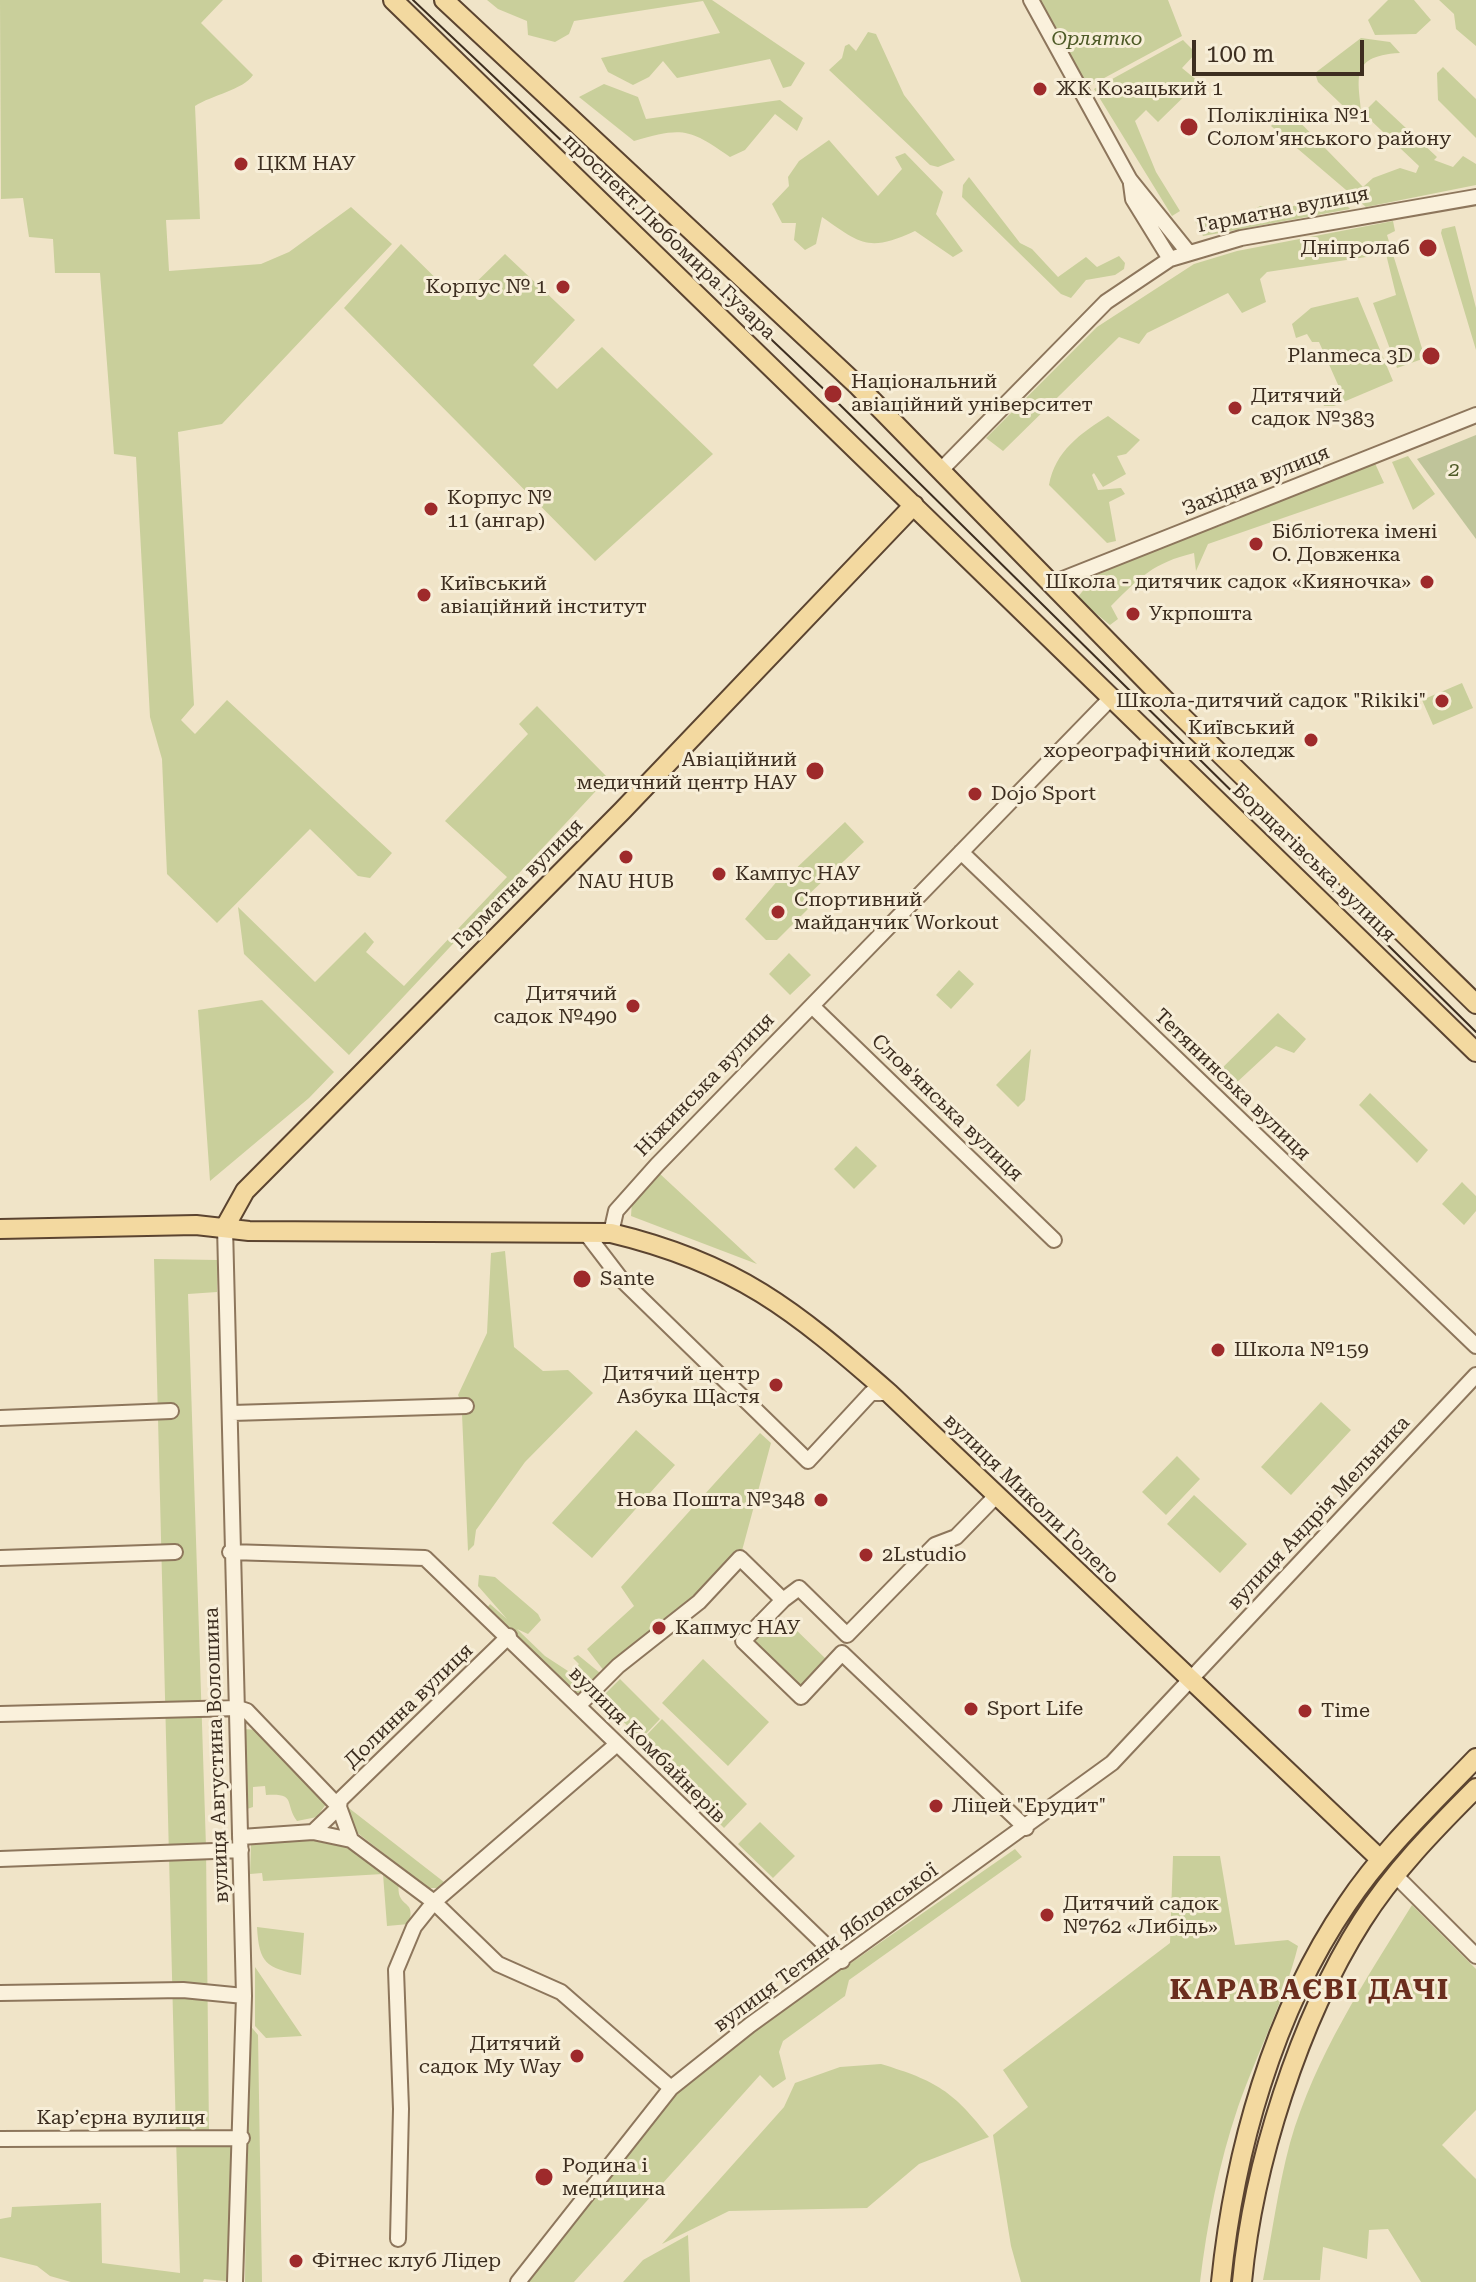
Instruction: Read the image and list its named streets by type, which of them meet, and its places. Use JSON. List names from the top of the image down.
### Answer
{
  "streets": {
    "main road": [
      "Гарматна вулиця",
      "проспект Любомира Гузара",
      "Борщагівська вулиця",
      "вулиця Миколи Голего"
    ],
    "street": [
      "Західна вулиця",
      "Ніжинська вулиця",
      "Тетянинська вулиця",
      "Слов'янська вулиця",
      "вулиця Андрія Мельника",
      "Долинна вулиця",
      "вулиця Комбайнерів",
      "вулиця Августина Волошина",
      "вулиця Тетяни Яблонської",
      "Карʼєрна вулиця"
    ]
  },
  "crossings": [
    ["Гарматна вулиця", "проспект Любомира Гузара"],
    ["Гарматна вулиця", "Борщагівська вулиця"],
    ["Гарматна вулиця", "вулиця Августина Волошина"],
    ["проспект Любомира Гузара", "Борщагівська вулиця"],
    ["Західна вулиця", "Борщагівська вулиця"],
    ["Борщагівська вулиця", "Ніжинська вулиця"],
    ["Ніжинська вулиця", "Тетянинська вулиця"],
    ["Ніжинська вулиця", "Слов'янська вулиця"],
    ["Ніжинська вулиця", "вулиця Миколи Голего"],
    ["вулиця Миколи Голего", "вулиця Андрія Мельника"],
    ["вулиця Миколи Голего", "вулиця Тетяни Яблонської"],
    ["вулиця Андрія Мельника", "вулиця Тетяни Яблонської"],
    ["Долинна вулиця", "вулиця Комбайнерів"],
    ["вулиця Комбайнерів", "вулиця Августина Волошина"],
    ["вулиця Комбайнерів", "вулиця Тетяни Яблонської"],
    ["вулиця Августина Волошина", "Карʼєрна вулиця"]
  ],
  "districts": ["КАРАВАЄВІ ДАЧІ"],
  "parks": ["Орлятко", "2"],
  "places": [
    "ЖК Козацький 1",
    "Поліклініка №1 Солом'янського району",
    "ЦКМ НАУ",
    "Дніпролаб",
    "Корпус № 1",
    "Planmeca 3D",
    "Національний авіаційний університет",
    "Дитячий садок №383",
    "Корпус № 11 (ангар)",
    "Бібліотека імені О. Довженка",
    "Школа - дитячик садок «Кияночка»",
    "Київський авіаційний інститут",
    "Укрпошта",
    "Школа-дитячий садок \"Rikiki\"",
    "Київський хореографічний коледж",
    "Авіаційний медичний центр НАУ",
    "Dojo Sport",
    "NAU HUB",
    "Кампус НАУ",
    "Спортивний майданчик Workout",
    "Дитячий садок №490",
    "Sante",
    "Школа №159",
    "Дитячий центр Азбука Щастя",
    "Нова Пошта №348",
    "2Lstudio",
    "Капмус НАУ",
    "Sport Life",
    "Time",
    "Ліцей \"Ерудит\"",
    "Дитячий садок №762 «Либідь»",
    "Дитячий садок My Way",
    "Родина і медицина",
    "Фітнес клуб Лідер"
  ],
  "scale_bar": "100 m"
}
